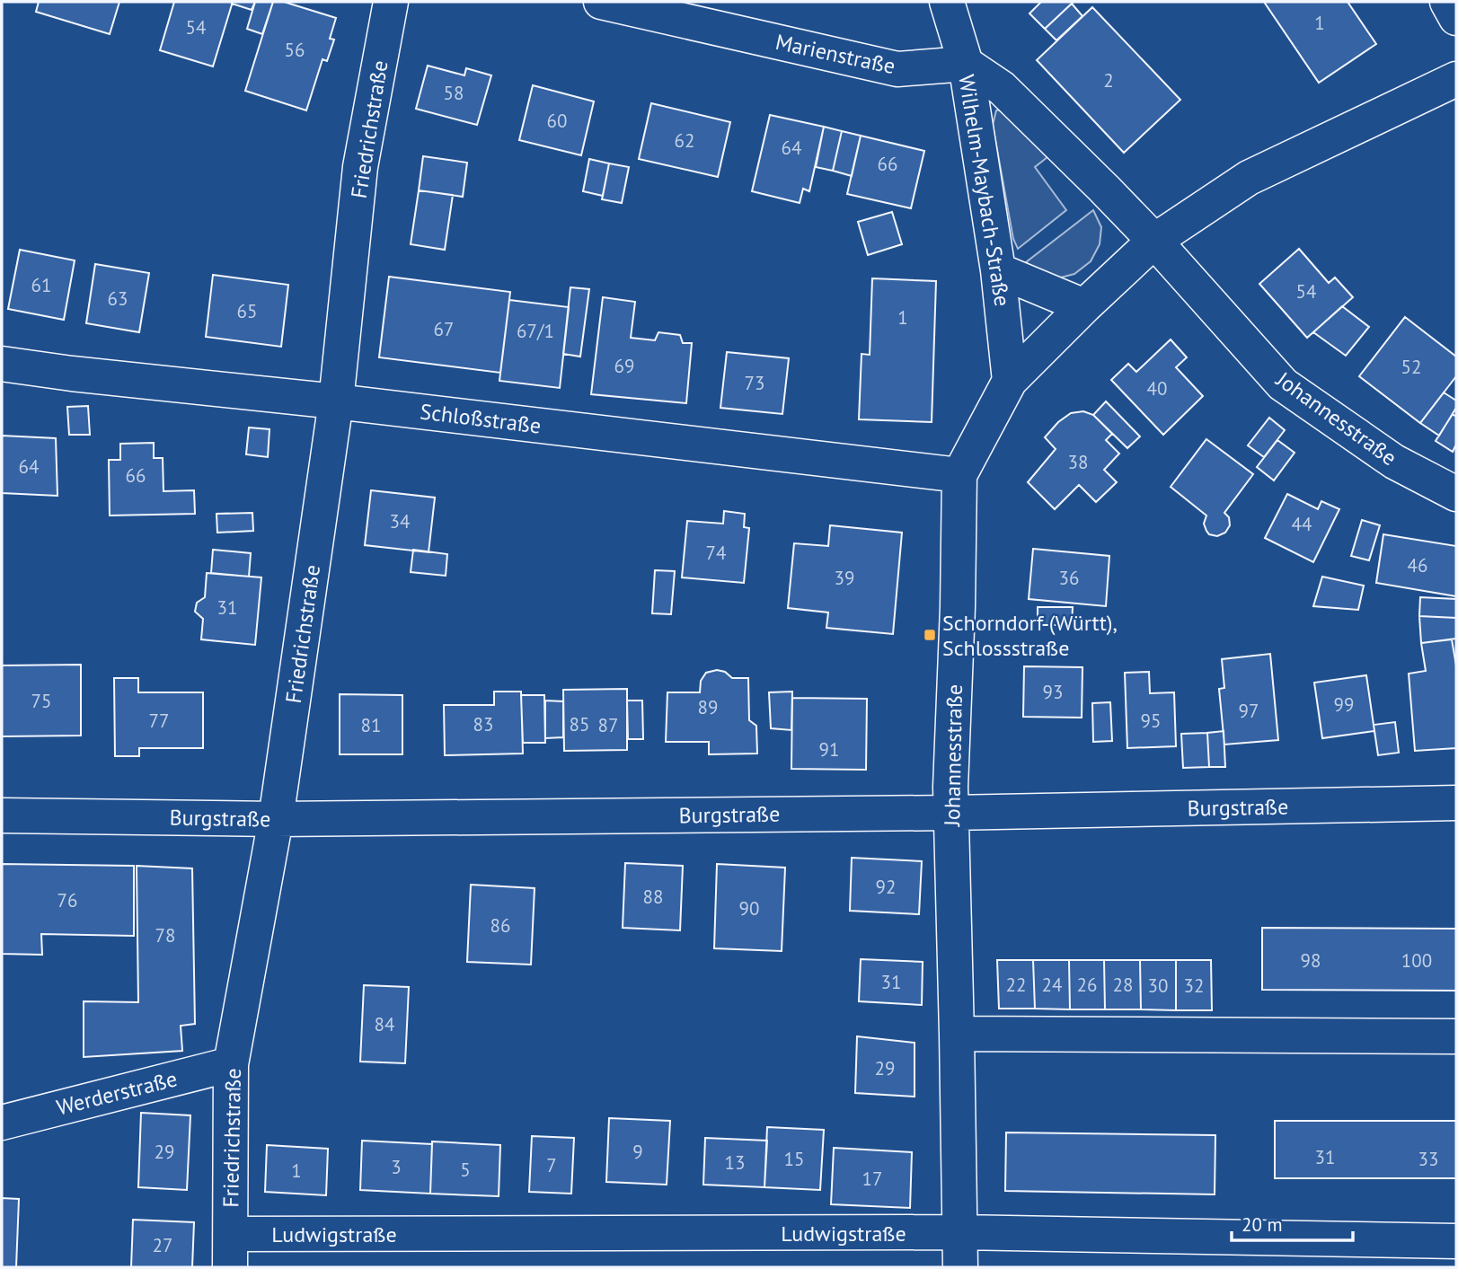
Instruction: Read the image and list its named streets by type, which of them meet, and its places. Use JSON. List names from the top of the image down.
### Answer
{
  "streets": {
    "street": [
      "Marienstraße",
      "Friedrichstraße",
      "Wilhelm-Maybach-Straße",
      "Schloßstraße",
      "Johannesstraße",
      "Burgstraße",
      "Werderstraße",
      "Ludwigstraße"
    ]
  },
  "crossings": [
    ["Marienstraße", "Wilhelm-Maybach-Straße"],
    ["Friedrichstraße", "Schloßstraße"],
    ["Friedrichstraße", "Burgstraße"],
    ["Friedrichstraße", "Werderstraße"],
    ["Friedrichstraße", "Ludwigstraße"],
    ["Wilhelm-Maybach-Straße", "Johannesstraße"],
    ["Schloßstraße", "Johannesstraße"],
    ["Johannesstraße", "Burgstraße"],
    ["Johannesstraße", "Ludwigstraße"]
  ],
  "places": {
    "transit": ["Schorndorf (Württ), Schlossstraße"]
  },
  "house_numbers": [
    "1",
    "54",
    "56",
    "2",
    "58",
    "60",
    "62",
    "64",
    "66",
    "61",
    "54",
    "63",
    "65",
    "1",
    "67",
    "67/1",
    "69",
    "52",
    "73",
    "40",
    "38",
    "64",
    "66",
    "34",
    "44",
    "74",
    "46",
    "39",
    "36",
    "31",
    "93",
    "75",
    "99",
    "89",
    "97",
    "77",
    "95",
    "83",
    "85",
    "81",
    "87",
    "91",
    "92",
    "88",
    "76",
    "90",
    "86",
    "78",
    "98",
    "100",
    "31",
    "22",
    "24",
    "26",
    "28",
    "30",
    "32",
    "84",
    "29",
    "29",
    "9",
    "31",
    "15",
    "33",
    "13",
    "7",
    "3",
    "5",
    "1",
    "17",
    "27"
  ],
  "scale_bar": "20 m"
}
